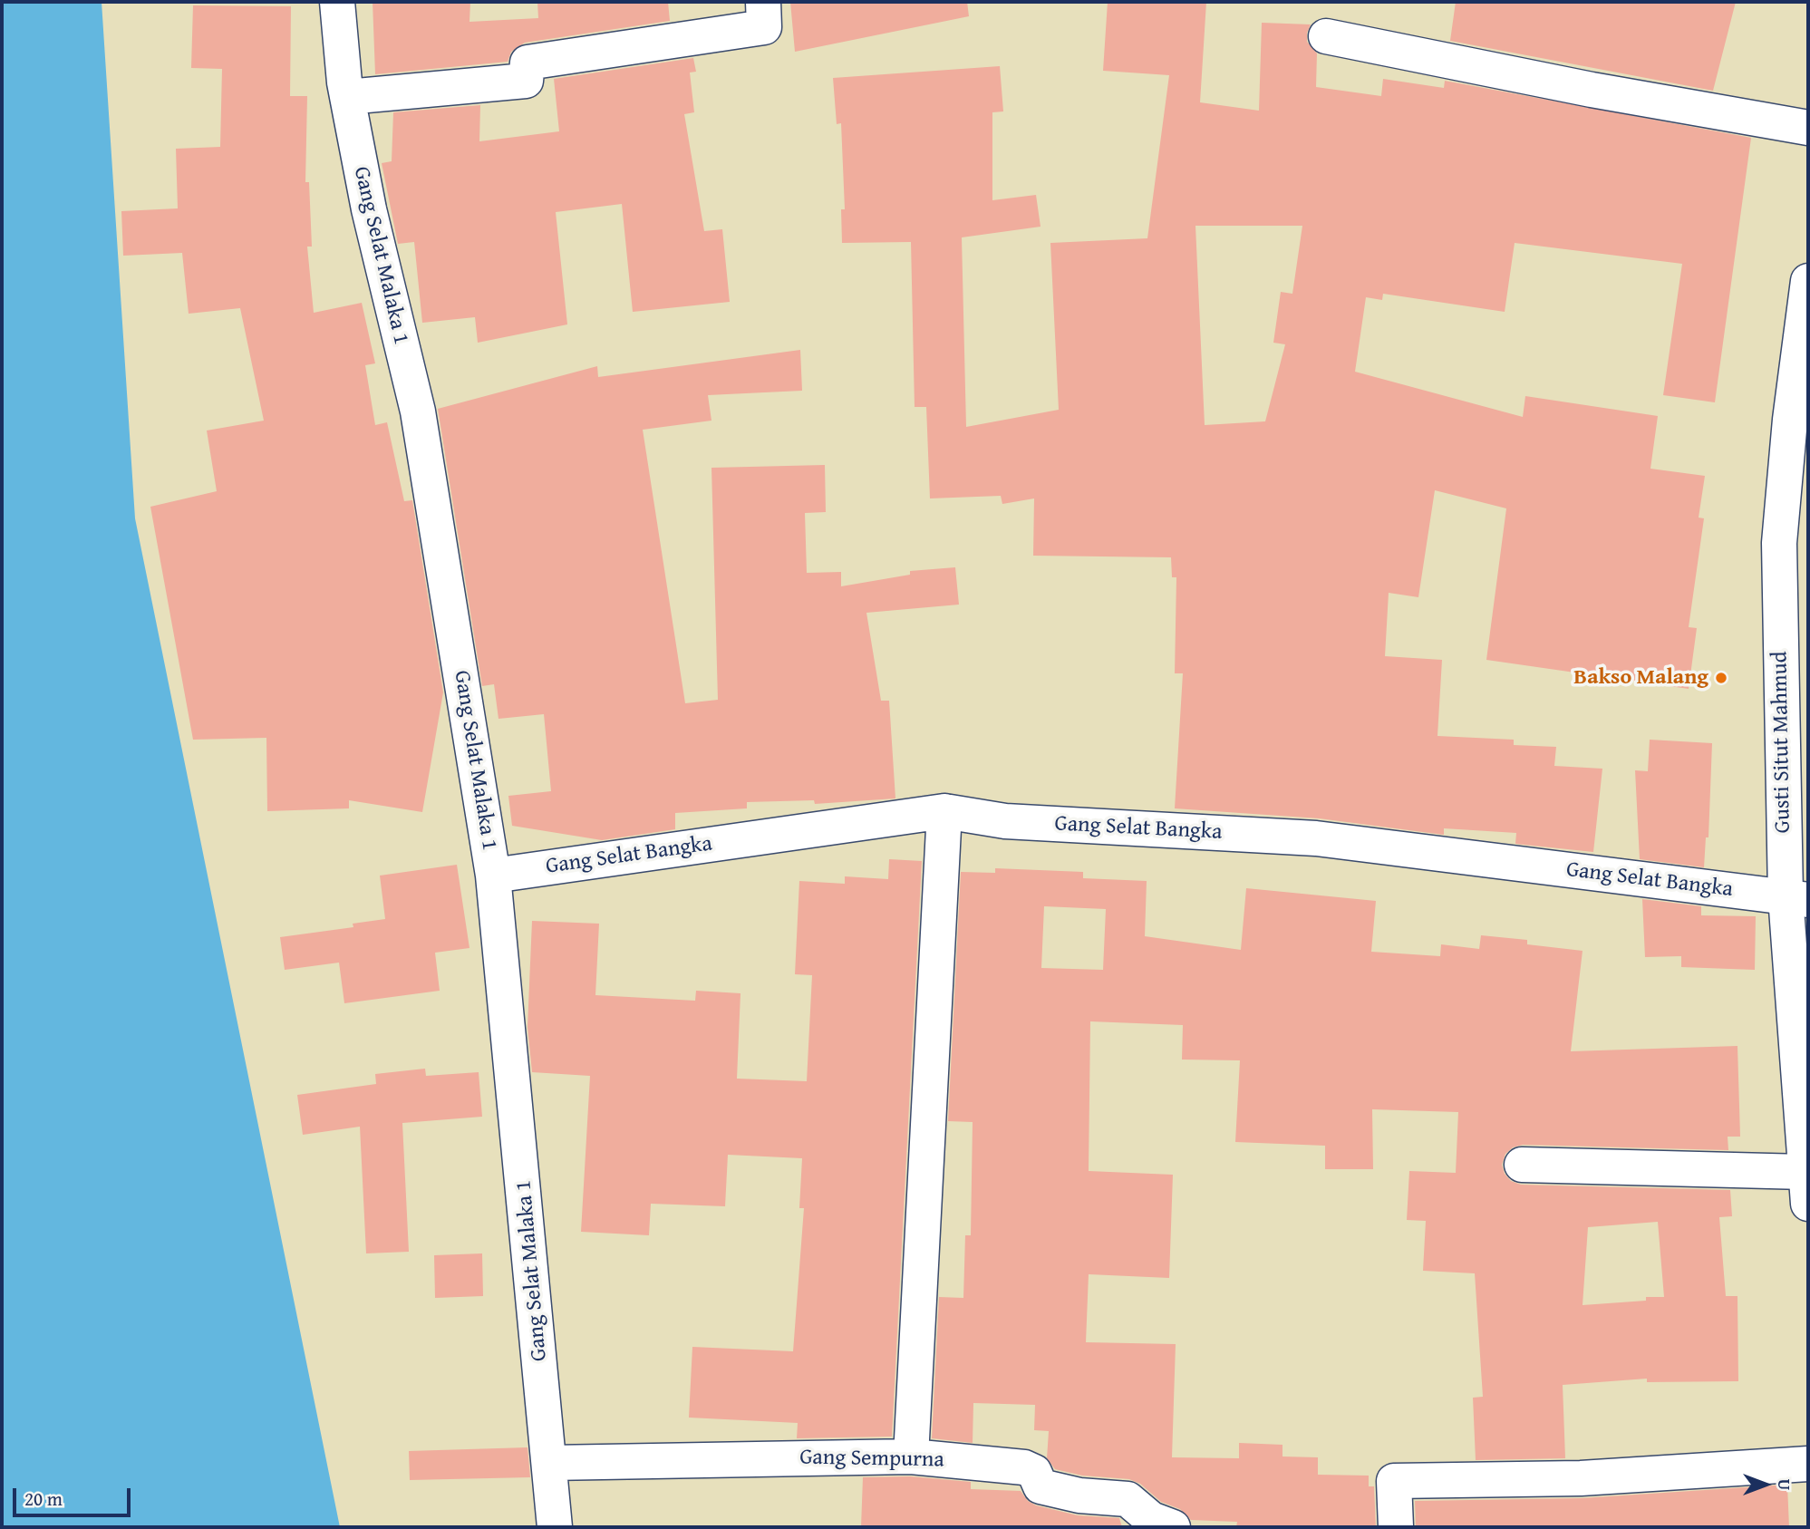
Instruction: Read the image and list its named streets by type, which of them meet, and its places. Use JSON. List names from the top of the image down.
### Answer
{
  "streets": {
    "main road": [
      "Gang Selat Malaka 1",
      "Gusti Situt Mahmud",
      "Gang Selat Bangka",
      "Gang Sempurna"
    ]
  },
  "crossings": [
    ["Gang Selat Malaka 1", "Gang Selat Bangka"],
    ["Gang Selat Malaka 1", "Gang Sempurna"],
    ["Gusti Situt Mahmud", "Gang Selat Bangka"]
  ],
  "places": ["Bakso Malang"],
  "scale_bar": "20 m",
  "north": "right"
}
